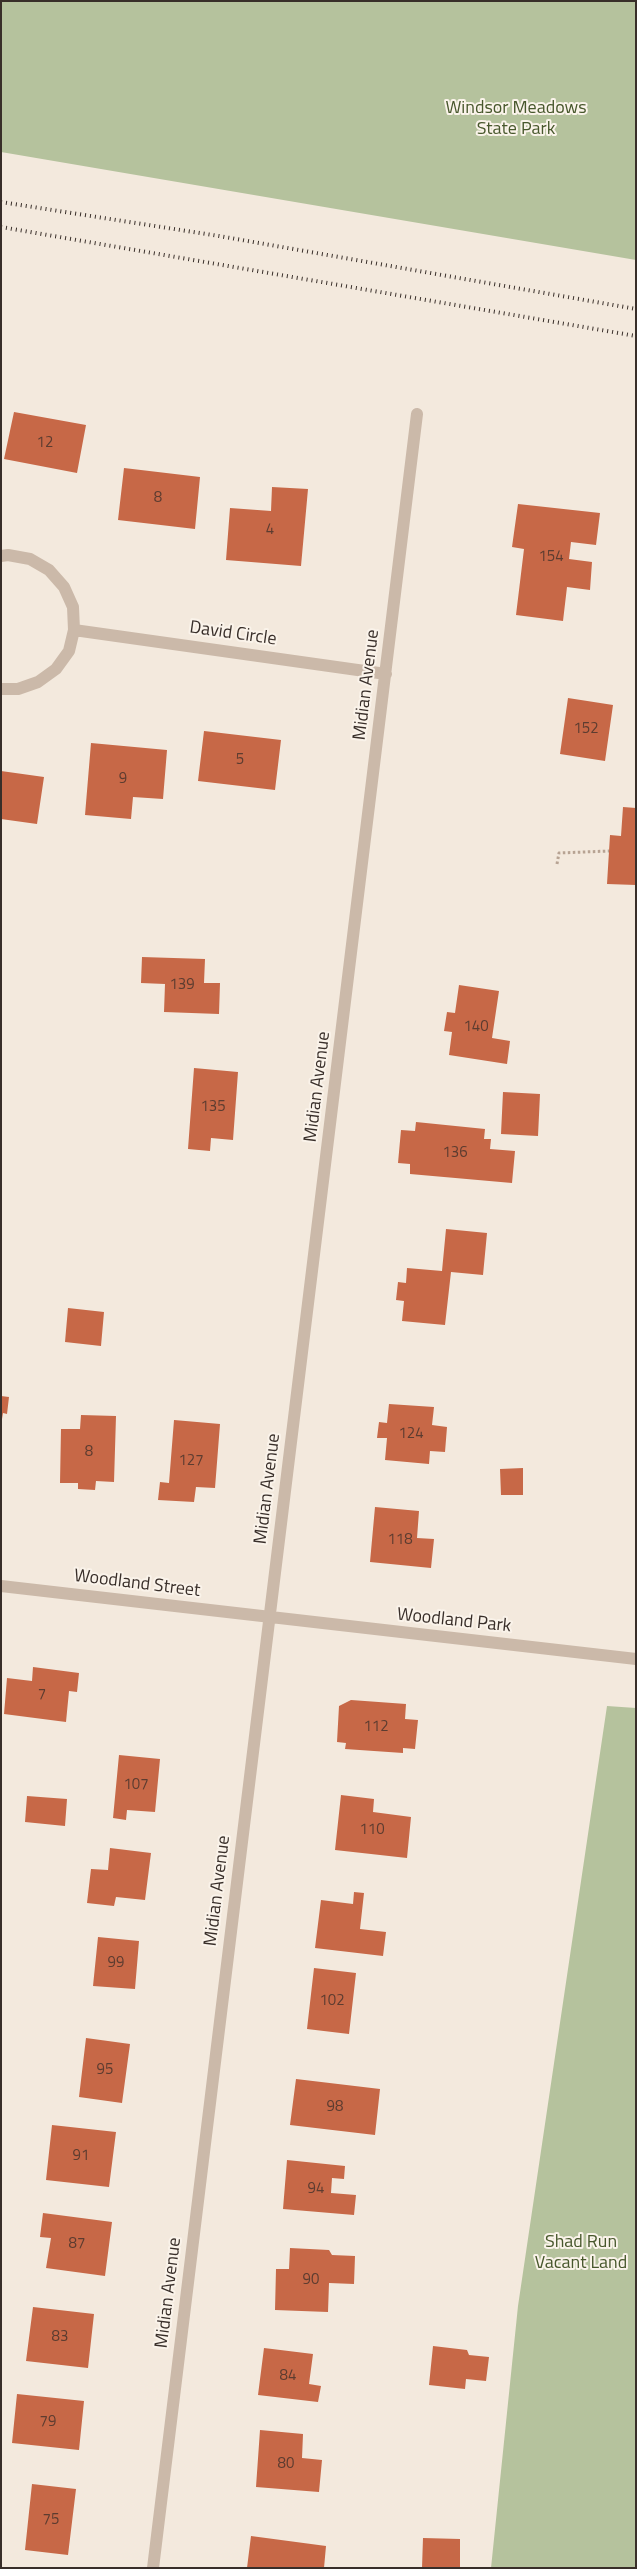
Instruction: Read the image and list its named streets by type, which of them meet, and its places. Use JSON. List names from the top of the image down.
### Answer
{
  "streets": {
    "street": [
      "David Circle",
      "Midian Avenue",
      "Woodland Street",
      "Woodland Park"
    ]
  },
  "crossings": [
    ["David Circle", "Midian Avenue"],
    ["Midian Avenue", "Woodland Street"],
    ["Midian Avenue", "Woodland Park"],
    ["Woodland Street", "Woodland Park"]
  ],
  "parks": ["Windsor Meadows State Park", "Shad Run Vacant Land"],
  "house_numbers": [
    "12",
    "8",
    "4",
    "154",
    "152",
    "5",
    "9",
    "139",
    "140",
    "135",
    "136",
    "124",
    "8",
    "127",
    "118",
    "7",
    "112",
    "107",
    "110",
    "99",
    "102",
    "95",
    "98",
    "91",
    "94",
    "87",
    "90",
    "83",
    "84",
    "79",
    "80",
    "75"
  ]
}
